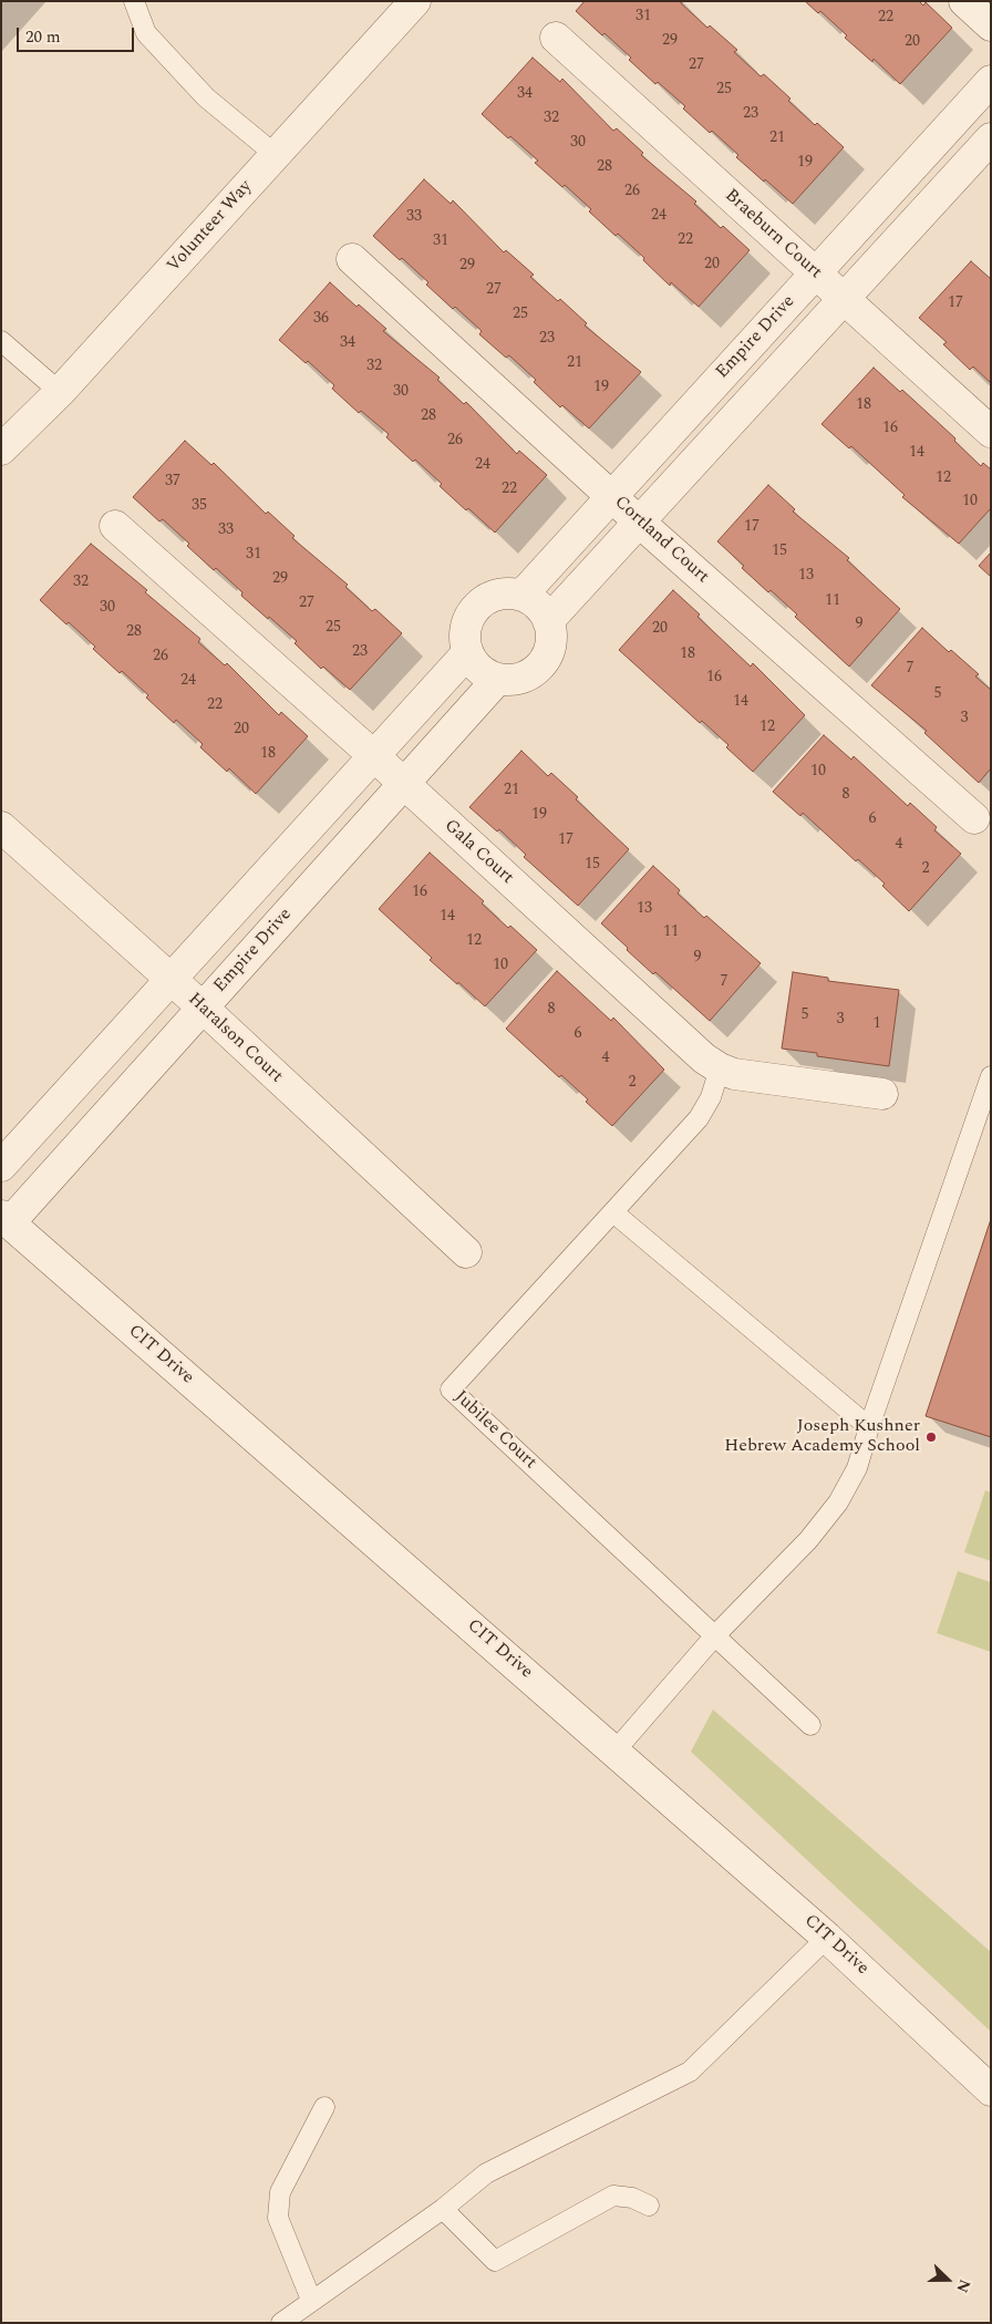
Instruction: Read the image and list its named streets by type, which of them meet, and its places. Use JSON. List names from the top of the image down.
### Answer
{
  "streets": {
    "street": [
      "Volunteer Way",
      "Braeburn Court",
      "Empire Drive",
      "Cortland Court",
      "Gala Court",
      "Haralson Court",
      "CIT Drive"
    ],
    "lane": ["Jubilee Court"]
  },
  "crossings": [
    ["Braeburn Court", "Empire Drive"],
    ["Empire Drive", "Cortland Court"],
    ["Empire Drive", "Gala Court"],
    ["Empire Drive", "Haralson Court"],
    ["Empire Drive", "CIT Drive"],
    ["Gala Court", "Jubilee Court"]
  ],
  "places": ["Joseph Kushner Hebrew Academy School"],
  "house_numbers": [
    "31",
    "22",
    "29",
    "20",
    "27",
    "25",
    "34",
    "23",
    "32",
    "21",
    "30",
    "19",
    "28",
    "26",
    "24",
    "33",
    "22",
    "31",
    "20",
    "29",
    "27",
    "17",
    "25",
    "36",
    "23",
    "34",
    "21",
    "32",
    "19",
    "30",
    "18",
    "28",
    "16",
    "26",
    "14",
    "24",
    "12",
    "37",
    "22",
    "10",
    "35",
    "17",
    "33",
    "15",
    "31",
    "13",
    "29",
    "32",
    "11",
    "27",
    "30",
    "9",
    "25",
    "20",
    "28",
    "23",
    "18",
    "26",
    "7",
    "16",
    "24",
    "5",
    "14",
    "22",
    "3",
    "12",
    "20",
    "18",
    "10",
    "21",
    "8",
    "19",
    "6",
    "17",
    "4",
    "15",
    "2",
    "16",
    "13",
    "14",
    "11",
    "12",
    "9",
    "10",
    "7",
    "8",
    "5",
    "3",
    "1",
    "6",
    "4",
    "2"
  ],
  "scale_bar": "20 m",
  "north": "right"
}
